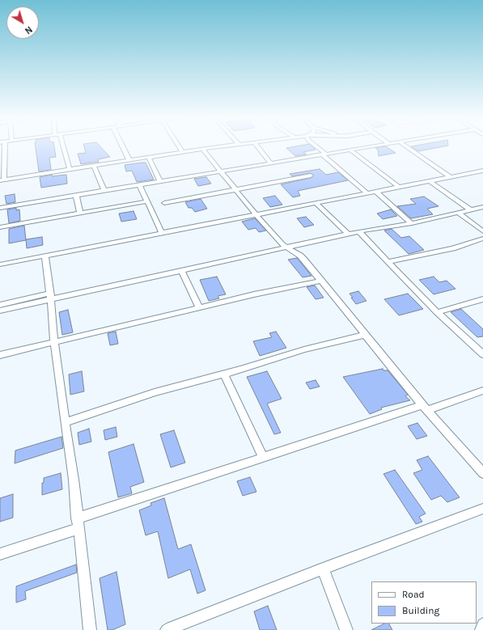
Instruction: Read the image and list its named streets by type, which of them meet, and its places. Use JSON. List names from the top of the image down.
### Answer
{
  "legend": ["Road", "Building"],
  "north": "bottom right"
}
